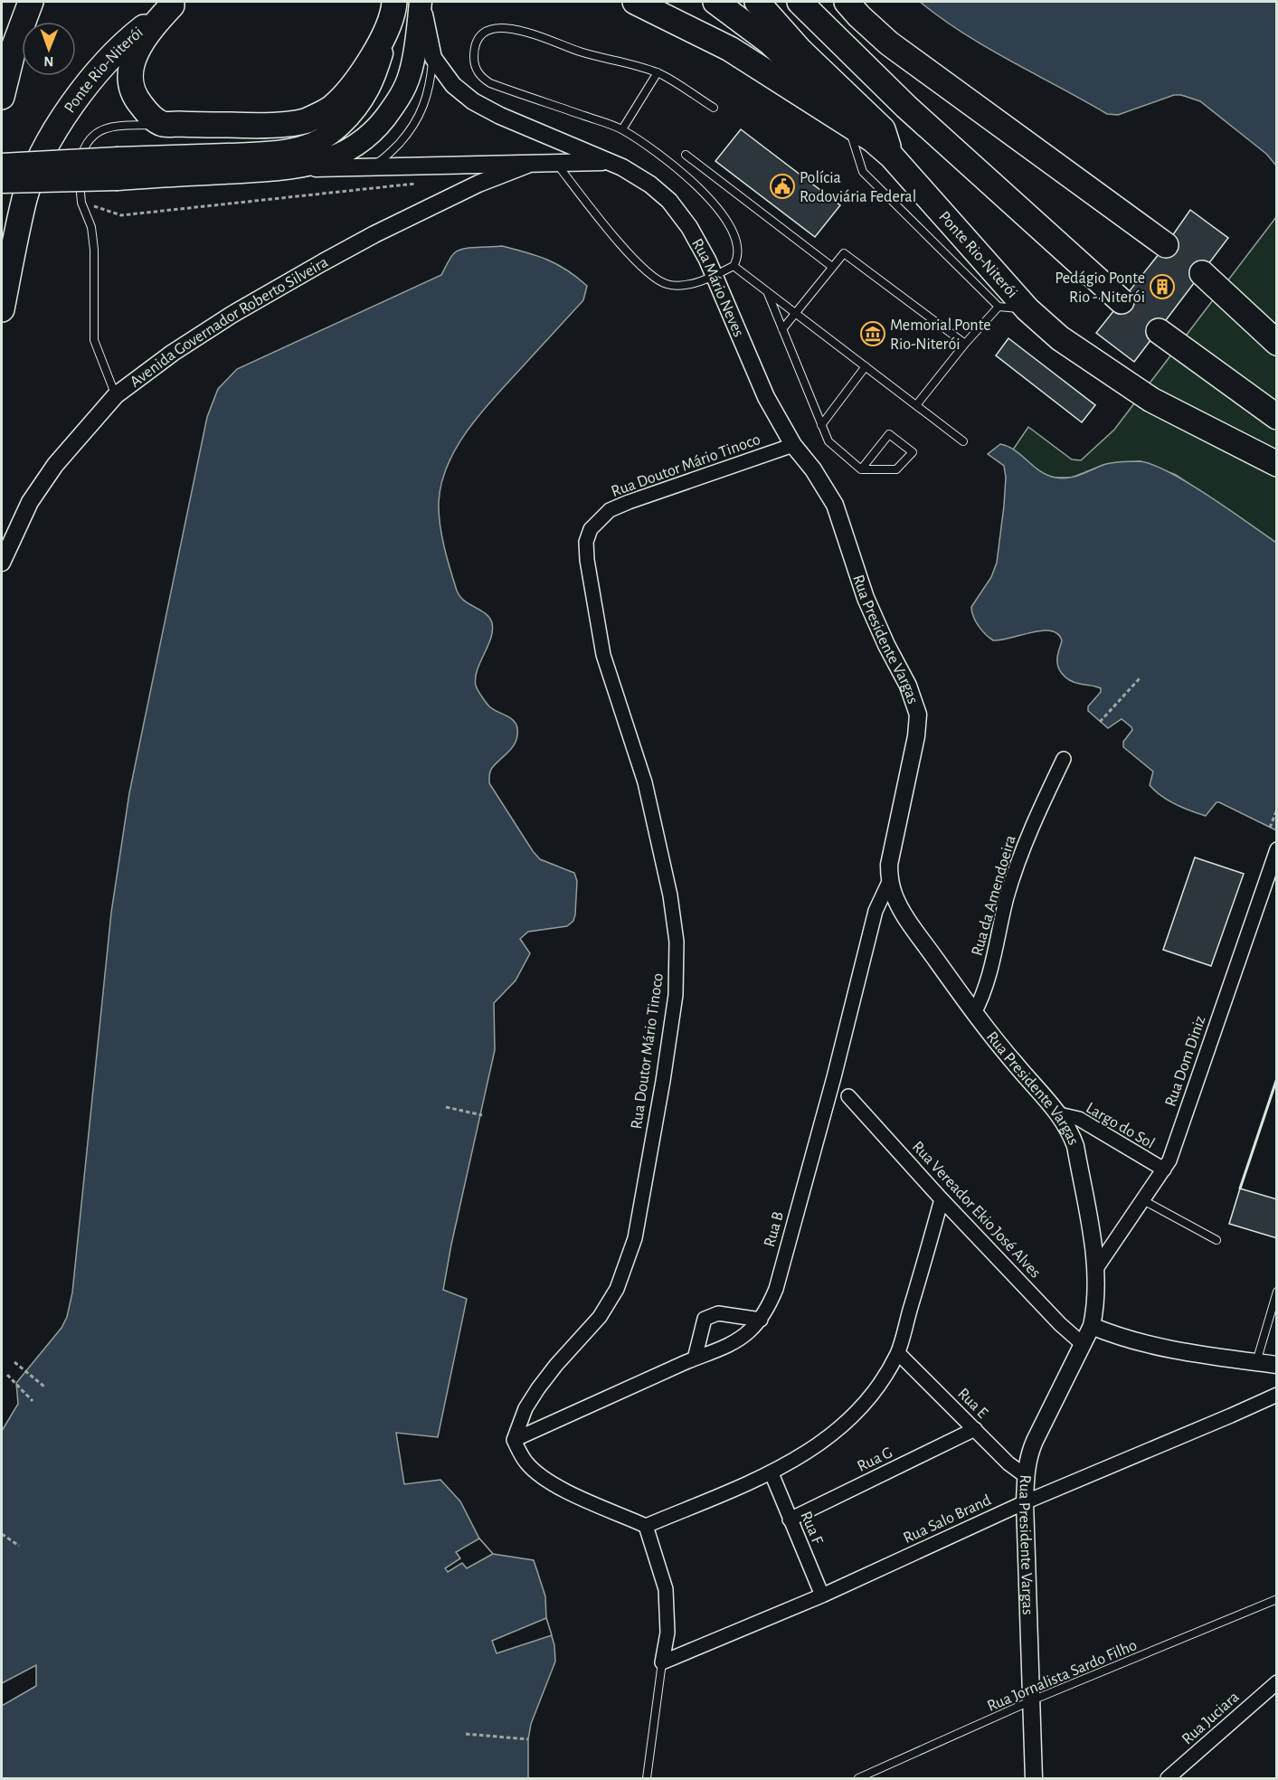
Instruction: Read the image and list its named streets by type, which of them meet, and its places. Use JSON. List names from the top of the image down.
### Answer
{
  "streets": {
    "highway": ["Ponte Rio-Niterói"],
    "street": [
      "Rua Mário Neves",
      "Avenida Governador Roberto Silveira",
      "Rua Doutor Mário Tinoco",
      "Rua Presidente Vargas",
      "Rua da Amendoeira",
      "Rua Dom Diniz",
      "Largo do Sol",
      "Rua Vereador Ekio José Alves",
      "Rua B",
      "Rua E",
      "Rua G",
      "Rua Salo Brand",
      "Rua F",
      "Rua Juciara"
    ],
    "lane": ["Rua Jornalista Sardo Filho"]
  },
  "crossings": [
    ["Rua Mário Neves", "Avenida Governador Roberto Silveira"],
    ["Rua Mário Neves", "Rua Doutor Mário Tinoco"],
    ["Rua Mário Neves", "Rua Presidente Vargas"],
    ["Rua Doutor Mário Tinoco", "Rua Presidente Vargas"],
    ["Rua Doutor Mário Tinoco", "Rua B"],
    ["Rua Presidente Vargas", "Rua da Amendoeira"],
    ["Rua Presidente Vargas", "Rua Dom Diniz"],
    ["Rua Presidente Vargas", "Largo do Sol"],
    ["Rua Presidente Vargas", "Rua Vereador Ekio José Alves"],
    ["Rua Presidente Vargas", "Rua B"],
    ["Rua Presidente Vargas", "Rua E"],
    ["Rua Presidente Vargas", "Rua Salo Brand"],
    ["Rua Presidente Vargas", "Rua Jornalista Sardo Filho"],
    ["Rua Dom Diniz", "Largo do Sol"],
    ["Rua E", "Rua G"],
    ["Rua G", "Rua F"],
    ["Rua Salo Brand", "Rua F"]
  ],
  "places": {
    "public building": ["Polícia Rodoviária Federal"],
    "building": ["Pedágio Ponte Rio - Niterói"],
    "museum": ["Memorial Ponte Rio-Niterói"]
  },
  "north": "bottom"
}
